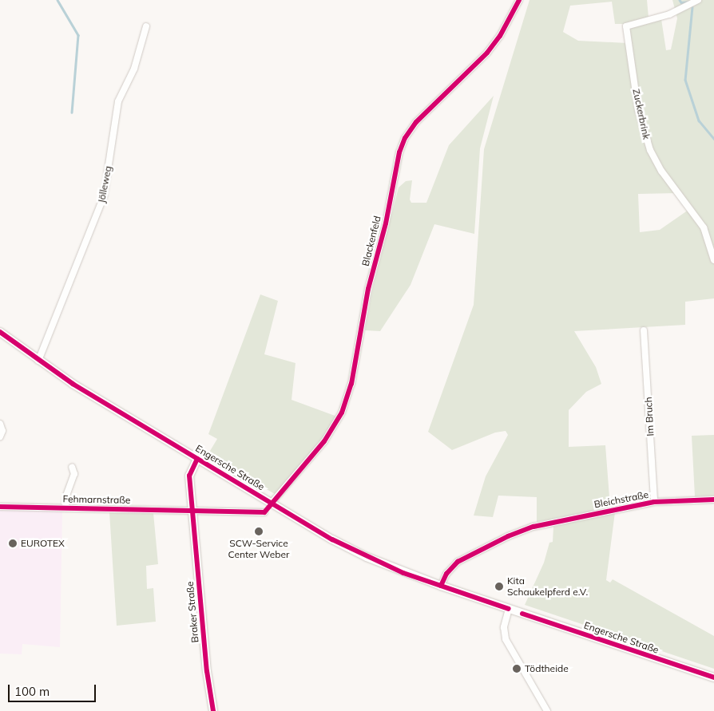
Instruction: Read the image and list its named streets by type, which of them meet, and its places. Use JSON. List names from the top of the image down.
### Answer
{
  "streets": {
    "main road": ["Engersche Straße", "Braker Straße"],
    "street": [
      "Zuckerbrink",
      "Jölleweg",
      "Blackenfeld",
      "Im Bruch",
      "Fehmarnstraße",
      "Bleichstraße"
    ]
  },
  "crossings": [
    ["Jölleweg", "Engersche Straße"],
    ["Blackenfeld", "Engersche Straße"],
    ["Im Bruch", "Bleichstraße"],
    ["Engersche Straße", "Bleichstraße"],
    ["Engersche Straße", "Braker Straße"],
    ["Fehmarnstraße", "Braker Straße"]
  ],
  "places": [
    "SCW-Service Center Weber",
    "EUROTEX",
    "Kita Schaukelpferd e.V.",
    "Tödtheide"
  ],
  "scale_bar": "100 m"
}
